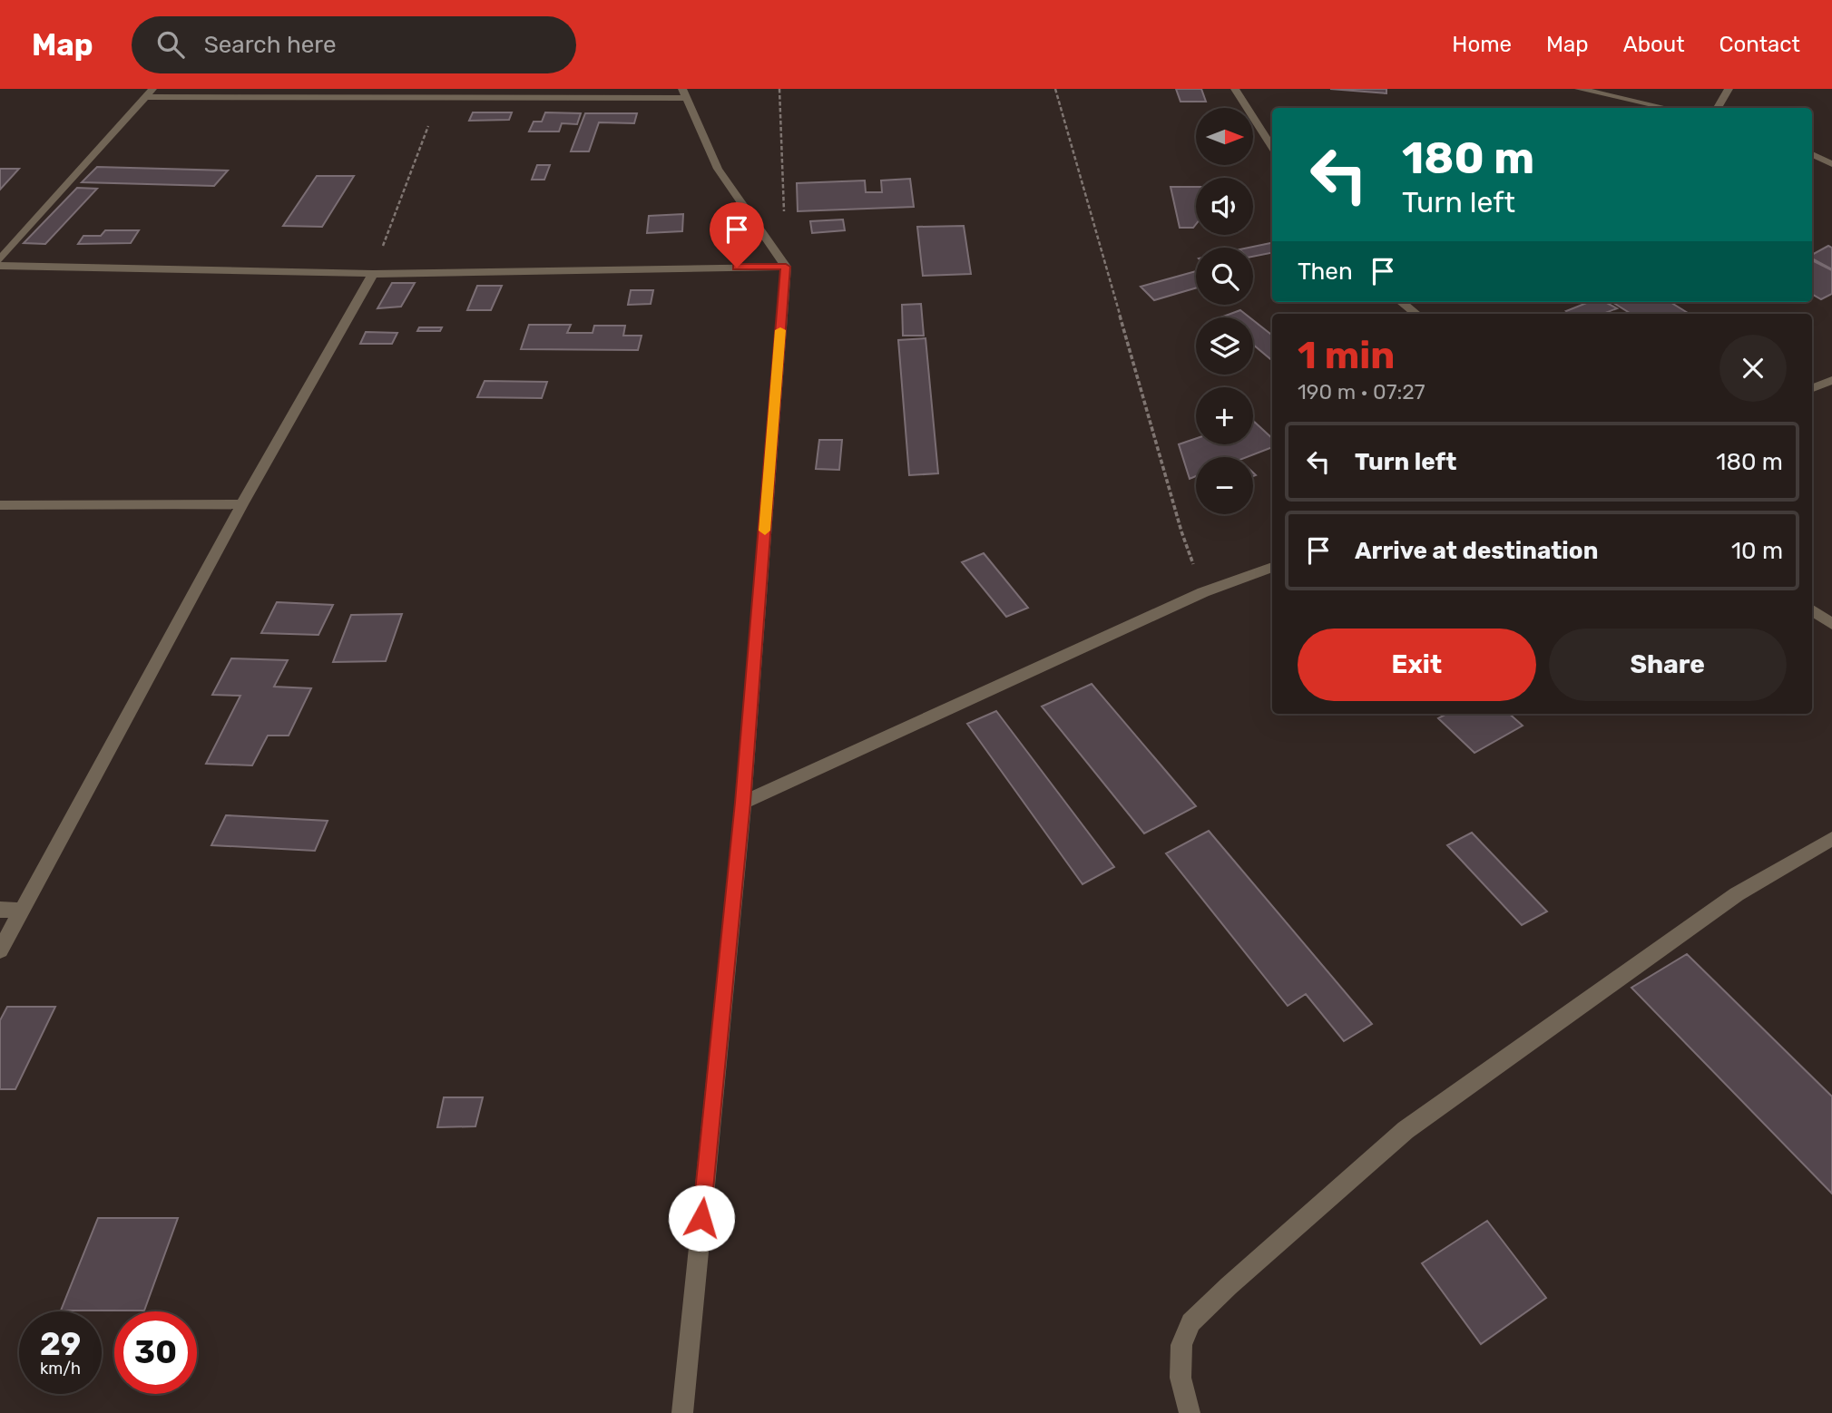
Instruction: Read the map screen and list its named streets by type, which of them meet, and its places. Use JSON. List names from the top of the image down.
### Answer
{
  "north": "right",
  "page": {
    "header": "Map",
    "search": "Search here",
    "nav": [
      "Home",
      "Map",
      "About",
      "Contact"
    ],
    "map_buttons": ["+", "−"],
    "turn": ["180 m", "Turn left"],
    "then": "Then",
    "heading": ["1 min", "190 m · 07:27"],
    "list": [
      {
        "name": "Turn left",
        "value": "180 m"
      },
      {
        "name": "Arrive at destination",
        "value": "10 m"
      }
    ],
    "buttons": ["Exit", "Share"],
    "speed": "29 km/h",
    "limit": "30"
  }
}
